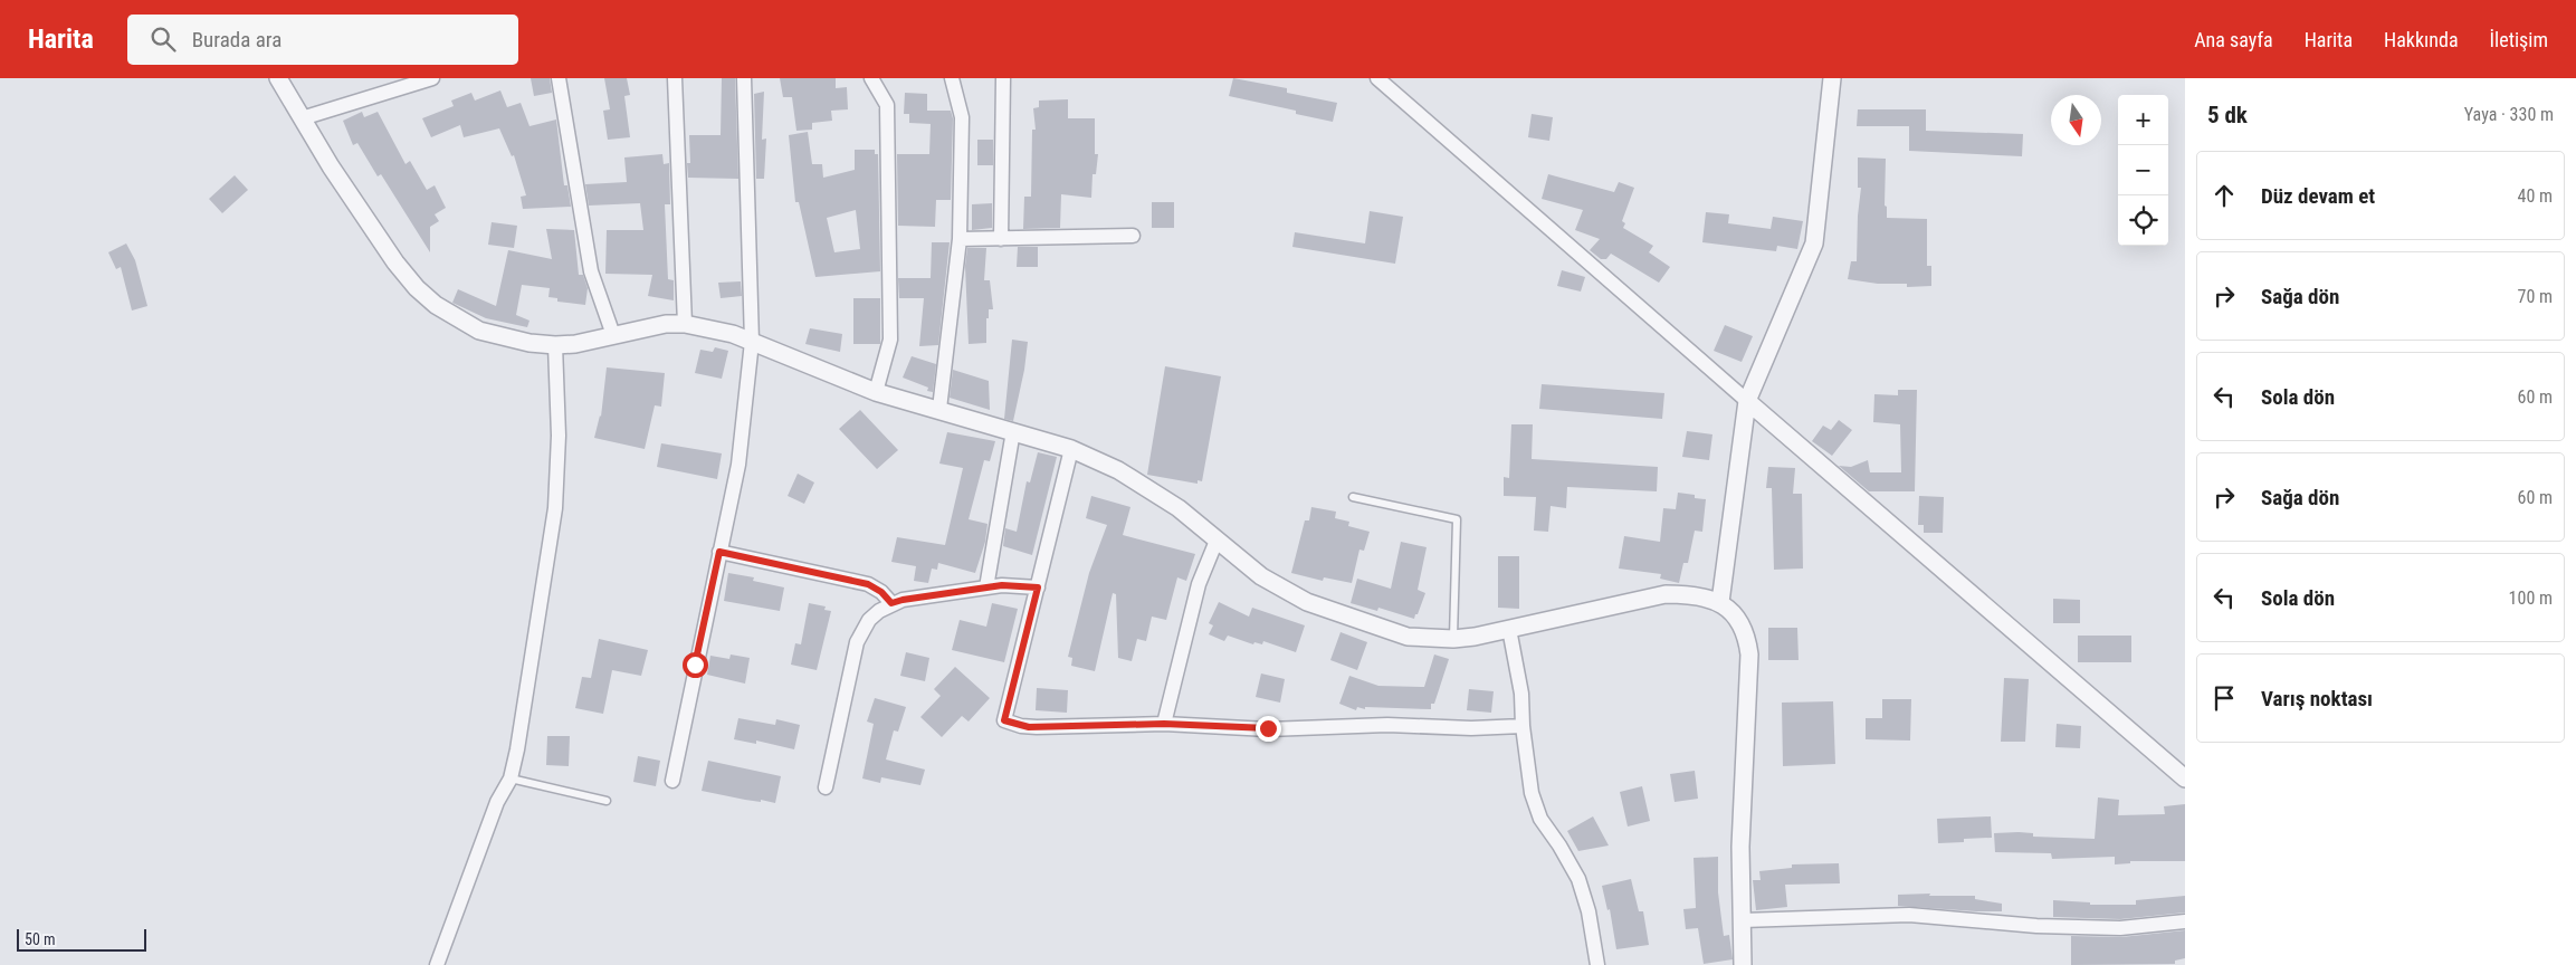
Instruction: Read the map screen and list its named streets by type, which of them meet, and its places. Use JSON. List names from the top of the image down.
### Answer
{
  "scale_bar": "50 m",
  "north": "bottom",
  "page": {
    "header": "Harita",
    "search": "Burada ara",
    "nav": [
      "Ana sayfa",
      "Harita",
      "Hakkında",
      "İletişim"
    ],
    "heading": ["5 dk", "Yaya · 330 m"],
    "map_buttons": ["+", "−"],
    "list": [
      ["Düz devam et", "40 m"],
      ["Sağa dön", "70 m"],
      ["Sola dön", "60 m"],
      ["Sağa dön", "60 m"],
      ["Sola dön", "100 m"],
      "Varış noktası"
    ],
    "scale": "50 m"
  }
}
